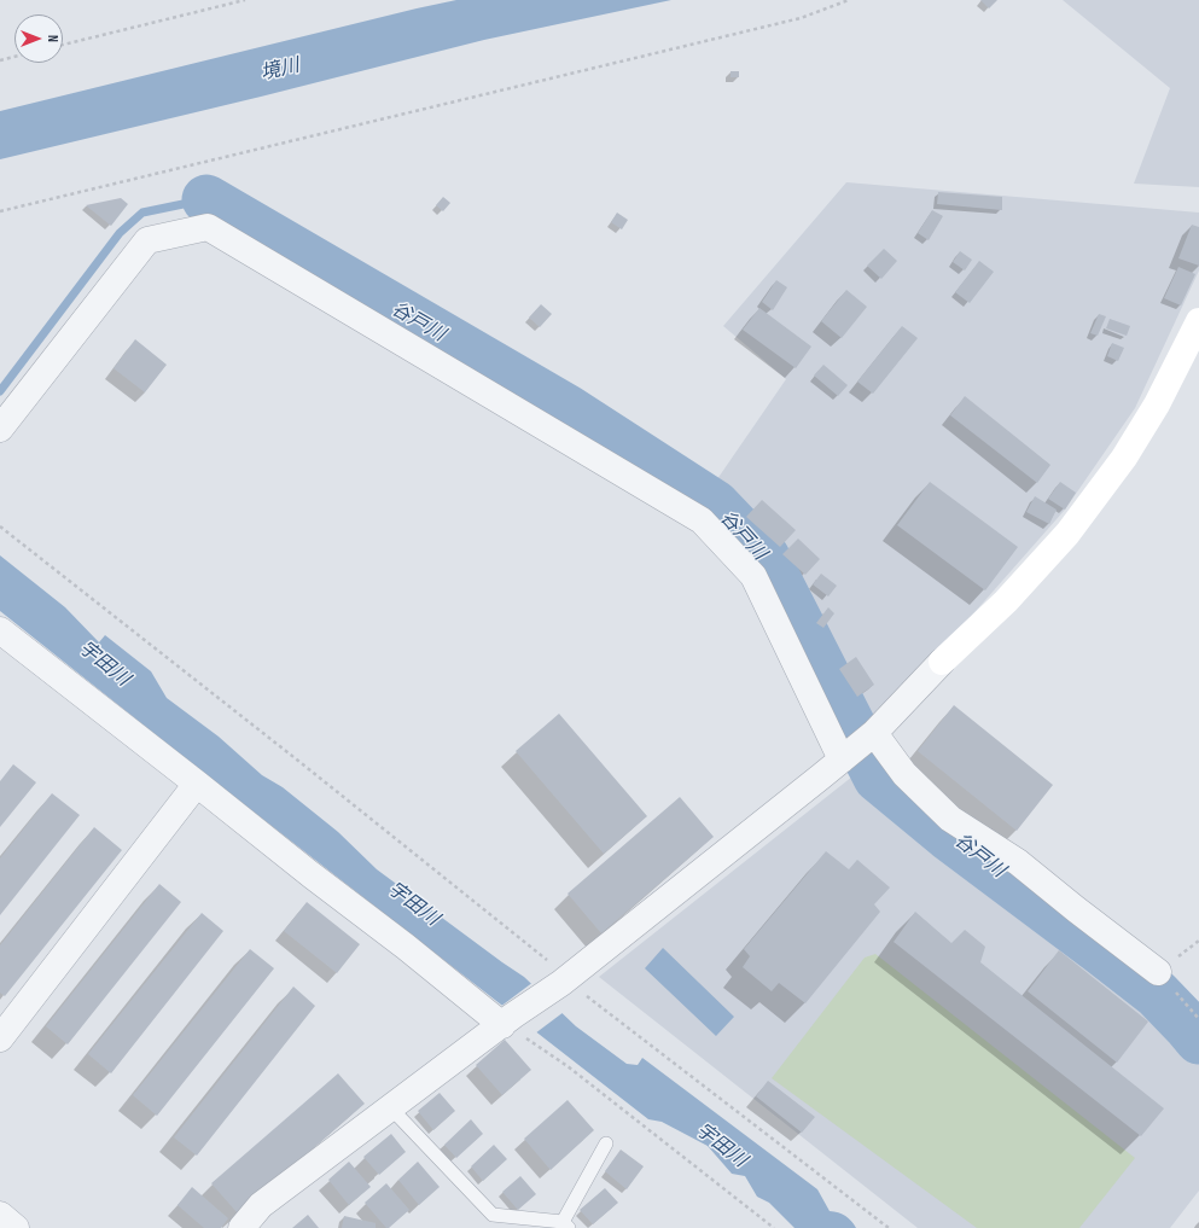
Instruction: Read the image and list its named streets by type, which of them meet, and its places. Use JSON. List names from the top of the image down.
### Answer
{
  "water": ["境川", "谷戸川", "宇田川"],
  "north": "right"
}
